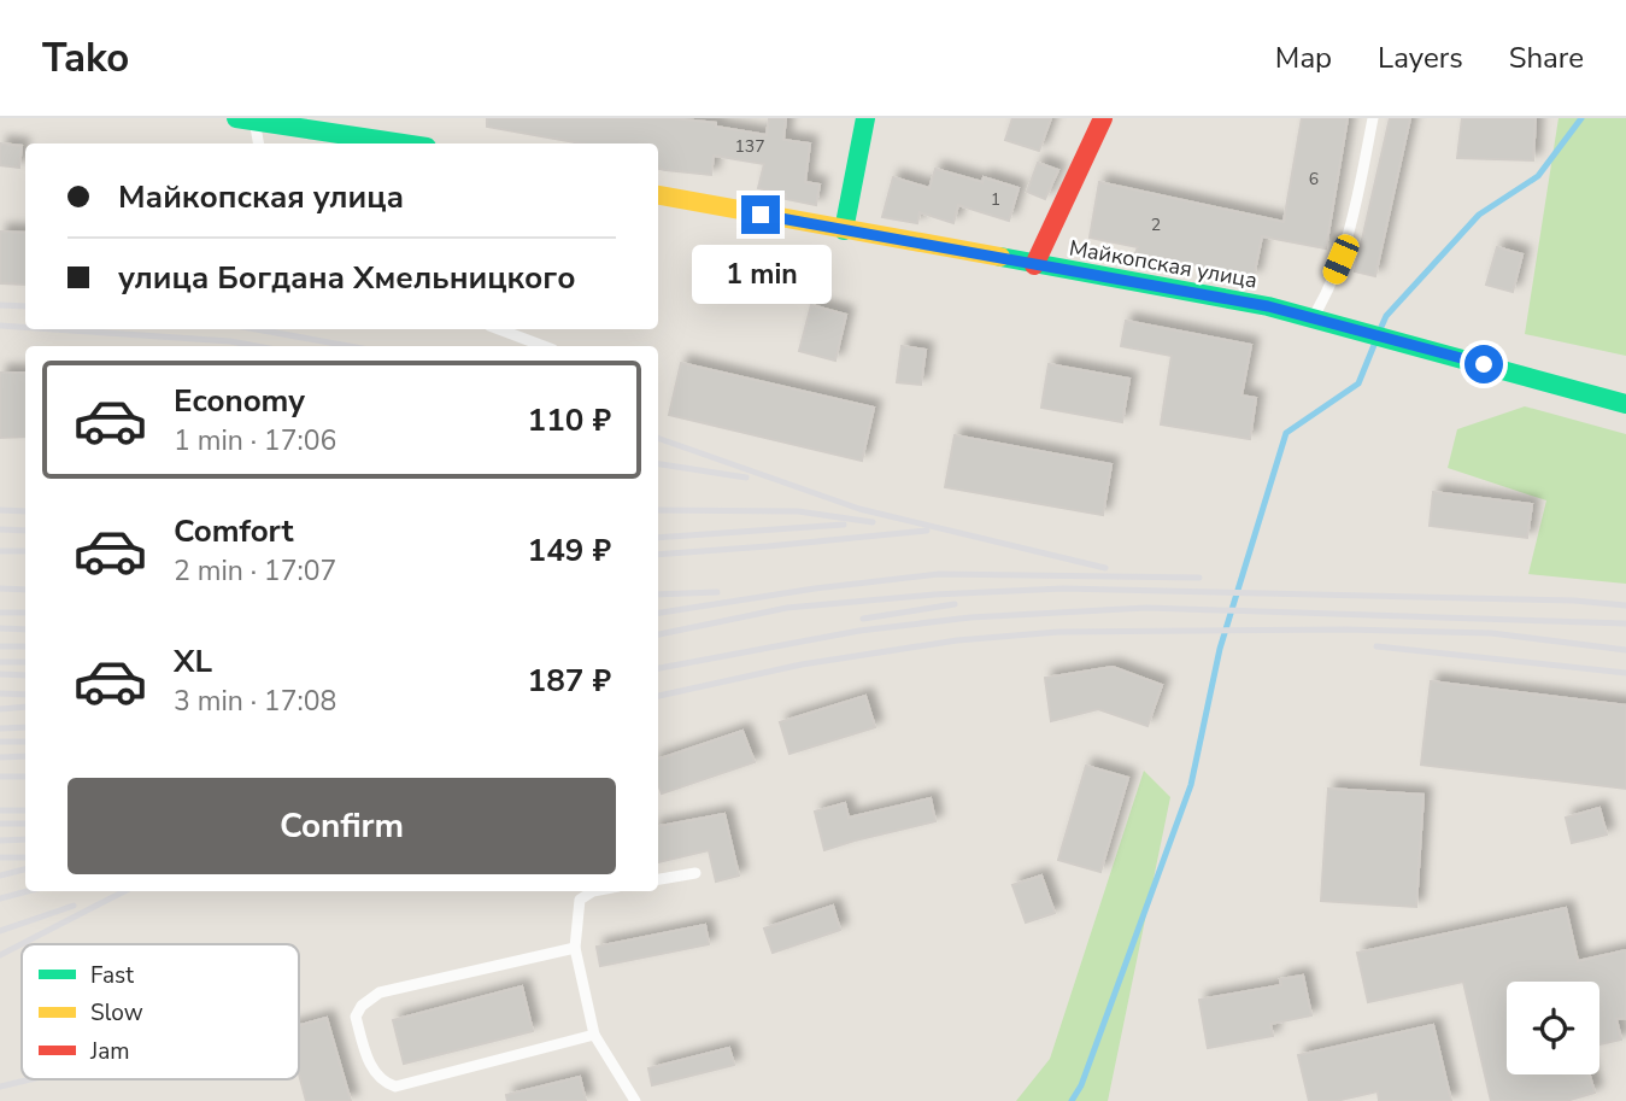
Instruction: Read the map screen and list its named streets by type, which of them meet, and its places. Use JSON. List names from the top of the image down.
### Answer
{
  "streets": {
    "main road": ["Майкопская улица"]
  },
  "house_numbers": [
    "137",
    "6",
    "1",
    "2"
  ],
  "legend": ["Fast", "Slow", "Jam"],
  "page": {
    "header": "Tako",
    "nav": ["Map", "Layers", "Share"],
    "banner": ["Майкопская улица", "улица Богдана Хмельницкого"],
    "bubble": "1 min",
    "list": [
      {
        "name": "Economy",
        "note": "1 min · 17:06",
        "value": "110 ₽"
      },
      {
        "name": "Comfort",
        "note": "2 min · 17:07",
        "value": "149 ₽"
      },
      {
        "name": "XL",
        "note": "3 min · 17:08",
        "value": "187 ₽"
      }
    ],
    "buttons": "Confirm"
  }
}
